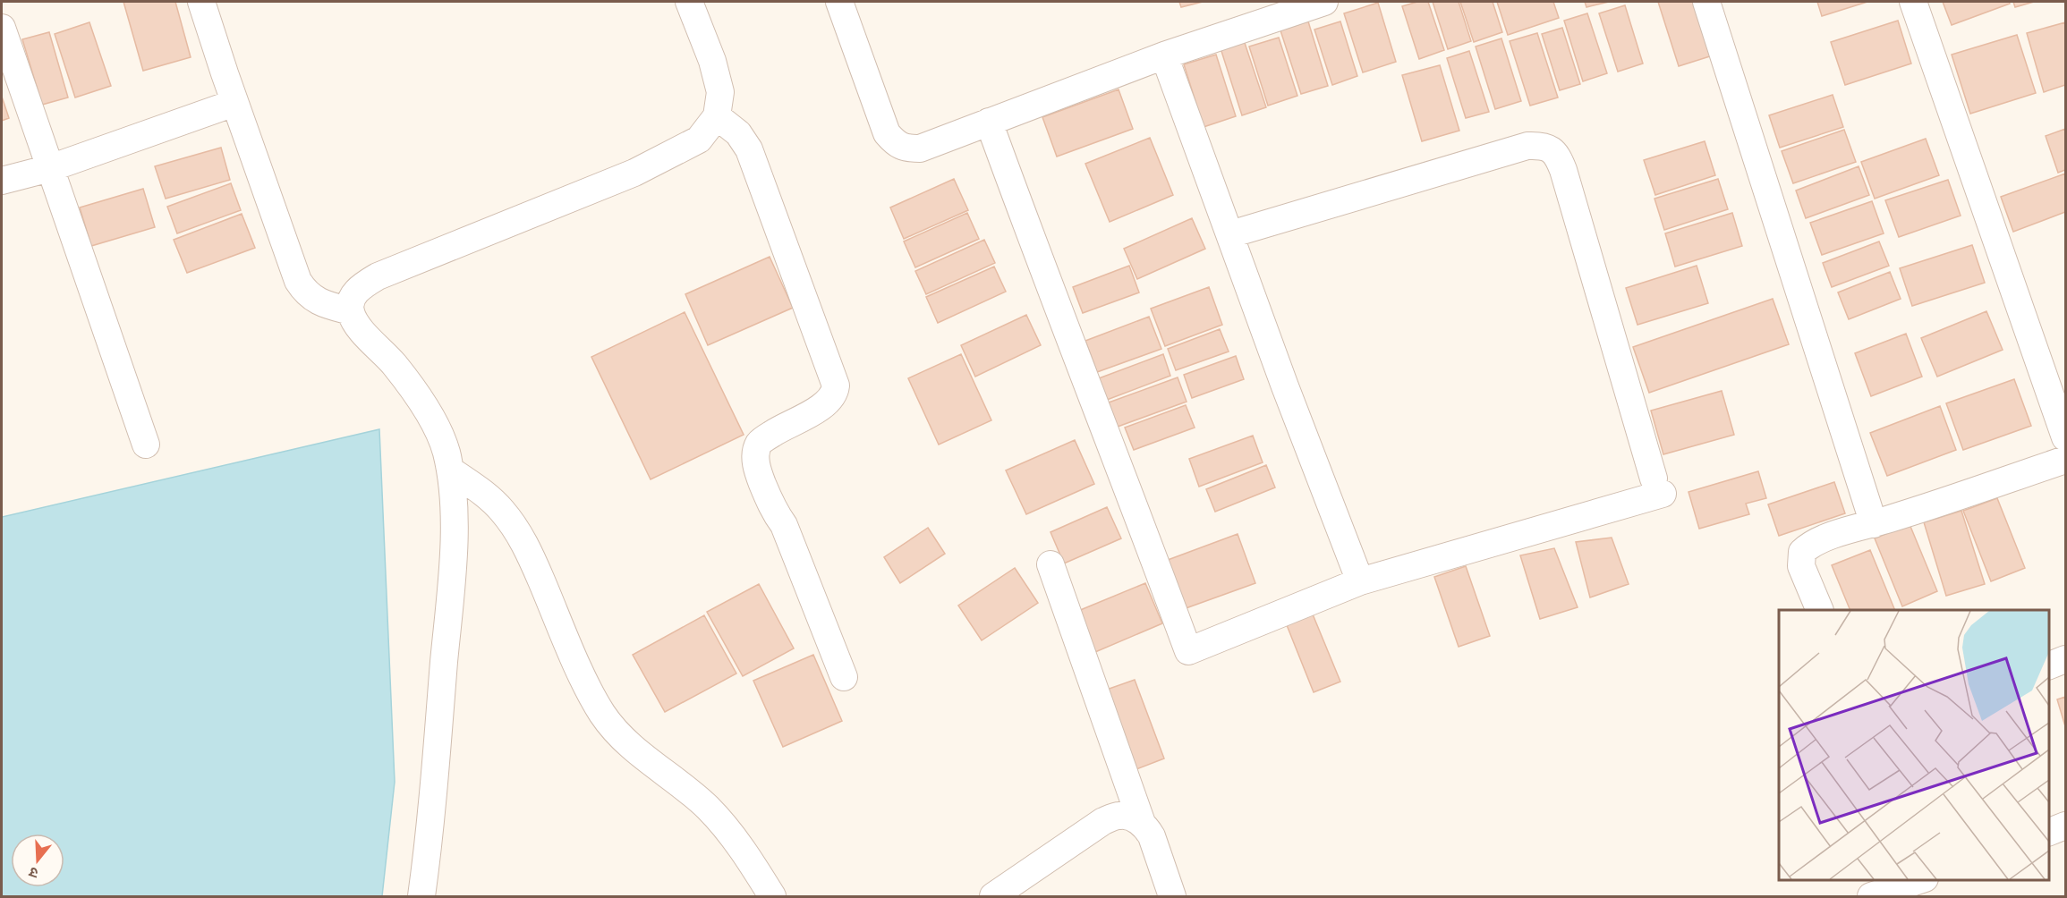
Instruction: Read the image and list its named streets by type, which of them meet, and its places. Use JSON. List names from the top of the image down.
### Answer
{
  "north": "bottom"
}
